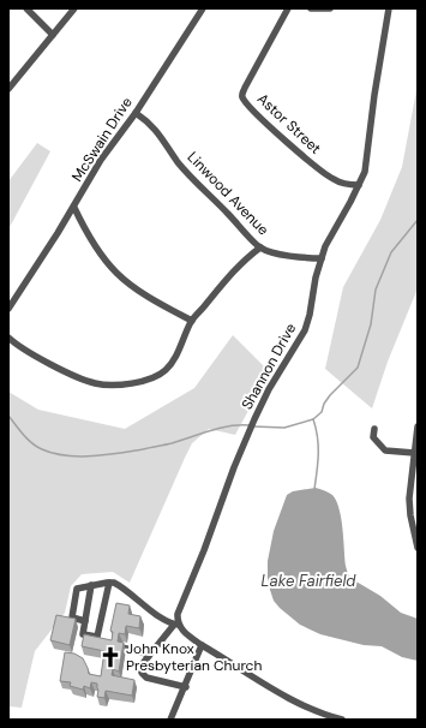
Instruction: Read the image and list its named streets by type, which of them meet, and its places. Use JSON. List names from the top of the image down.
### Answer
{
  "streets": {
    "street": [
      "Astor Street",
      "McSwain Drive",
      "Linwood Avenue",
      "Shannon Drive"
    ]
  },
  "crossings": [
    ["Astor Street", "Shannon Drive"],
    ["McSwain Drive", "Linwood Avenue"],
    ["Linwood Avenue", "Shannon Drive"]
  ],
  "water": ["Lake Fairfield"],
  "places": {
    "church": ["John Knox Presbyterian Church"]
  }
}
